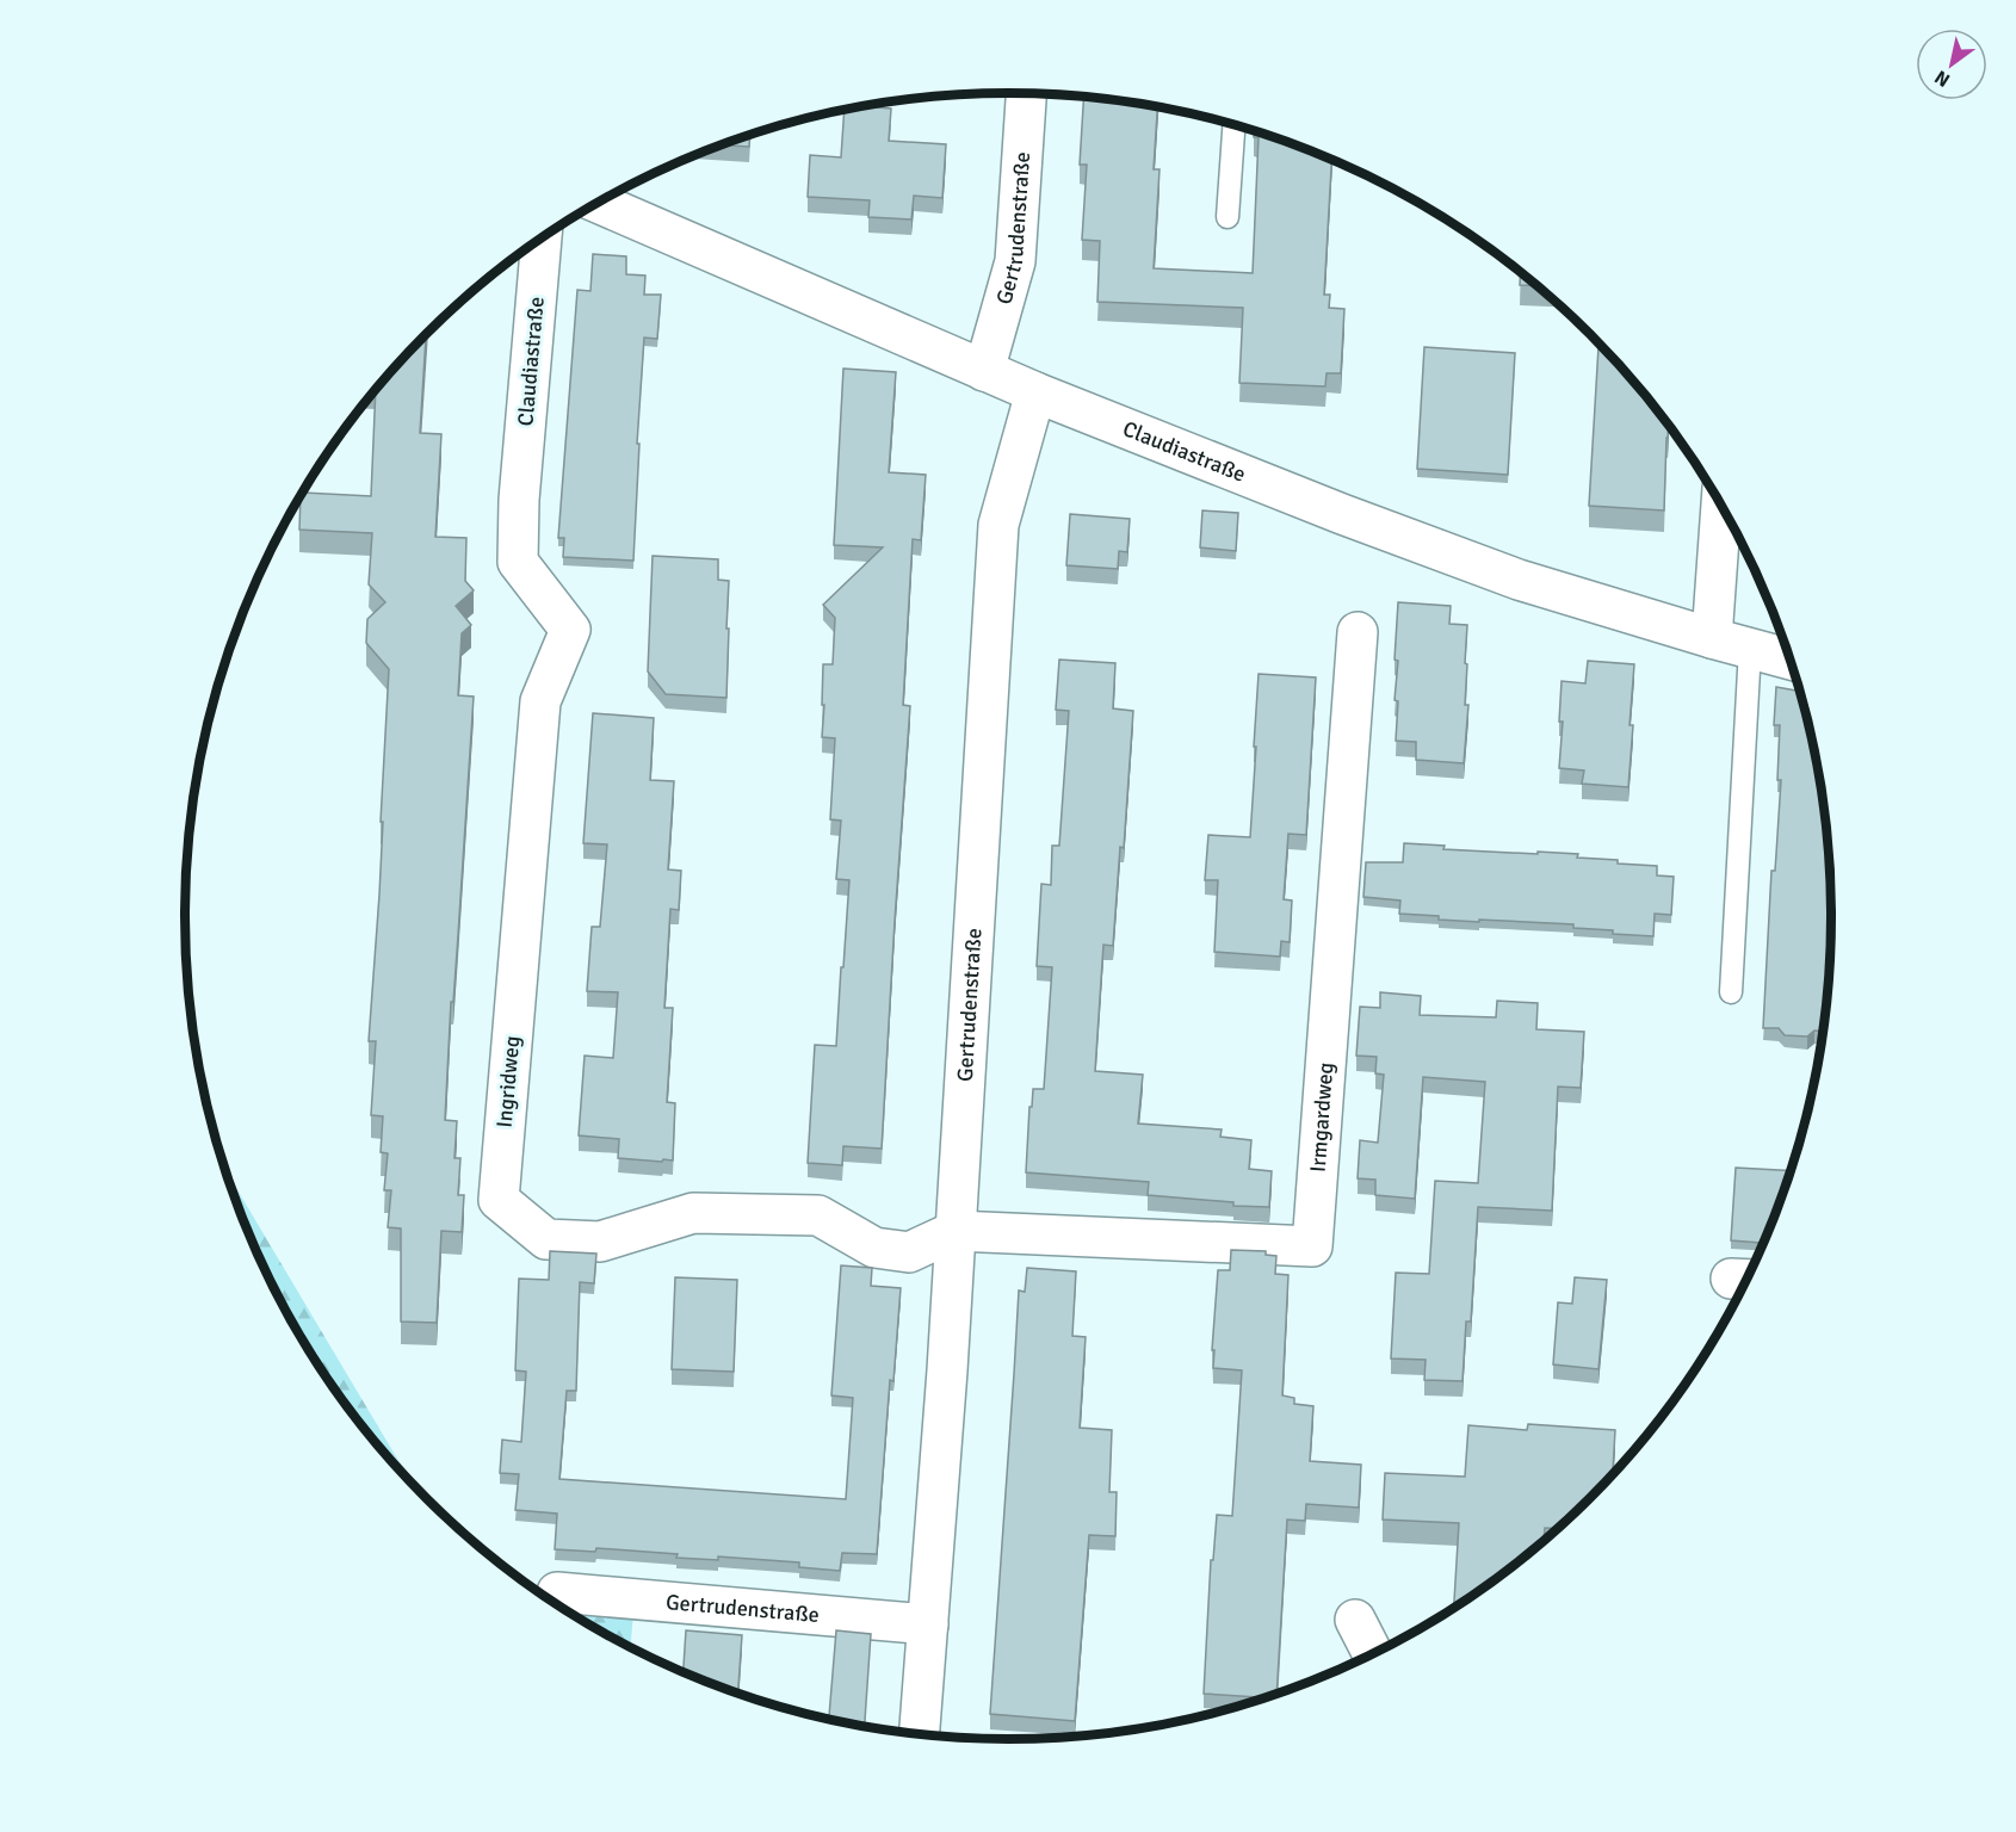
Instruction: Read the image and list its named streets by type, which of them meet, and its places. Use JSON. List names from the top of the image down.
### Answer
{
  "streets": {
    "street": [
      "Gertrudenstraße",
      "Claudiastraße",
      "Ingridweg",
      "Irmgardweg"
    ]
  },
  "crossings": [
    ["Gertrudenstraße", "Claudiastraße"],
    ["Gertrudenstraße", "Ingridweg"],
    ["Gertrudenstraße", "Irmgardweg"],
    ["Claudiastraße", "Ingridweg"],
    ["Ingridweg", "Irmgardweg"]
  ],
  "north": "bottom left"
}
